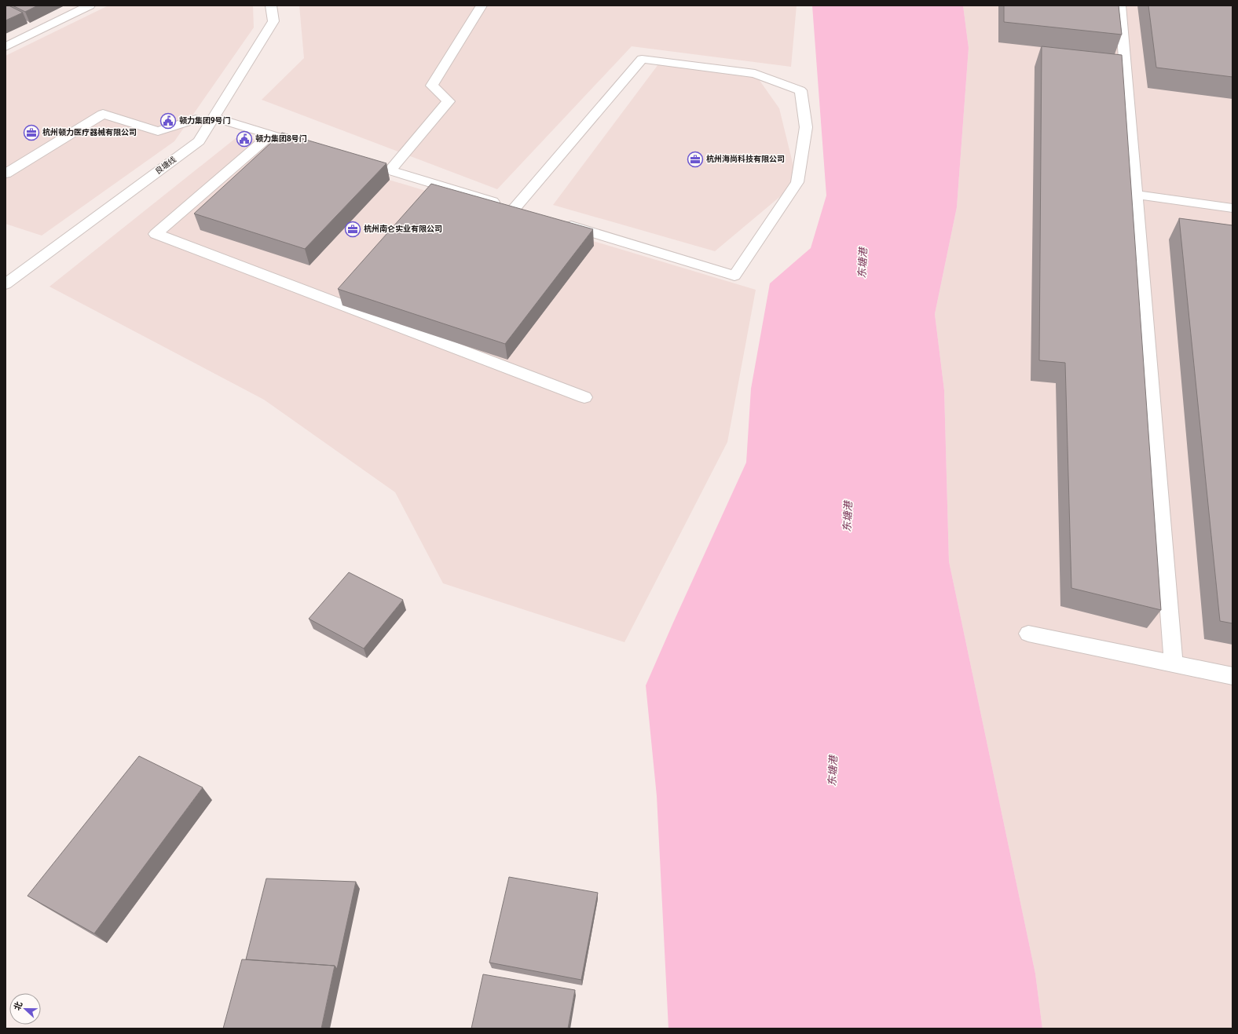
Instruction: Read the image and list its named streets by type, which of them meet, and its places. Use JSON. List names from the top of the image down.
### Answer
{
  "streets": {
    "main road": ["良塘线"]
  },
  "water": ["东塘港"],
  "places": {
    "public building": ["顿力集团9号门", "顿力集团8号门"],
    "office": ["杭州顿力医疗器械有限公司", "杭州海尚科技有限公司", "杭州南仑实业有限公司"]
  },
  "north": "left"
}
